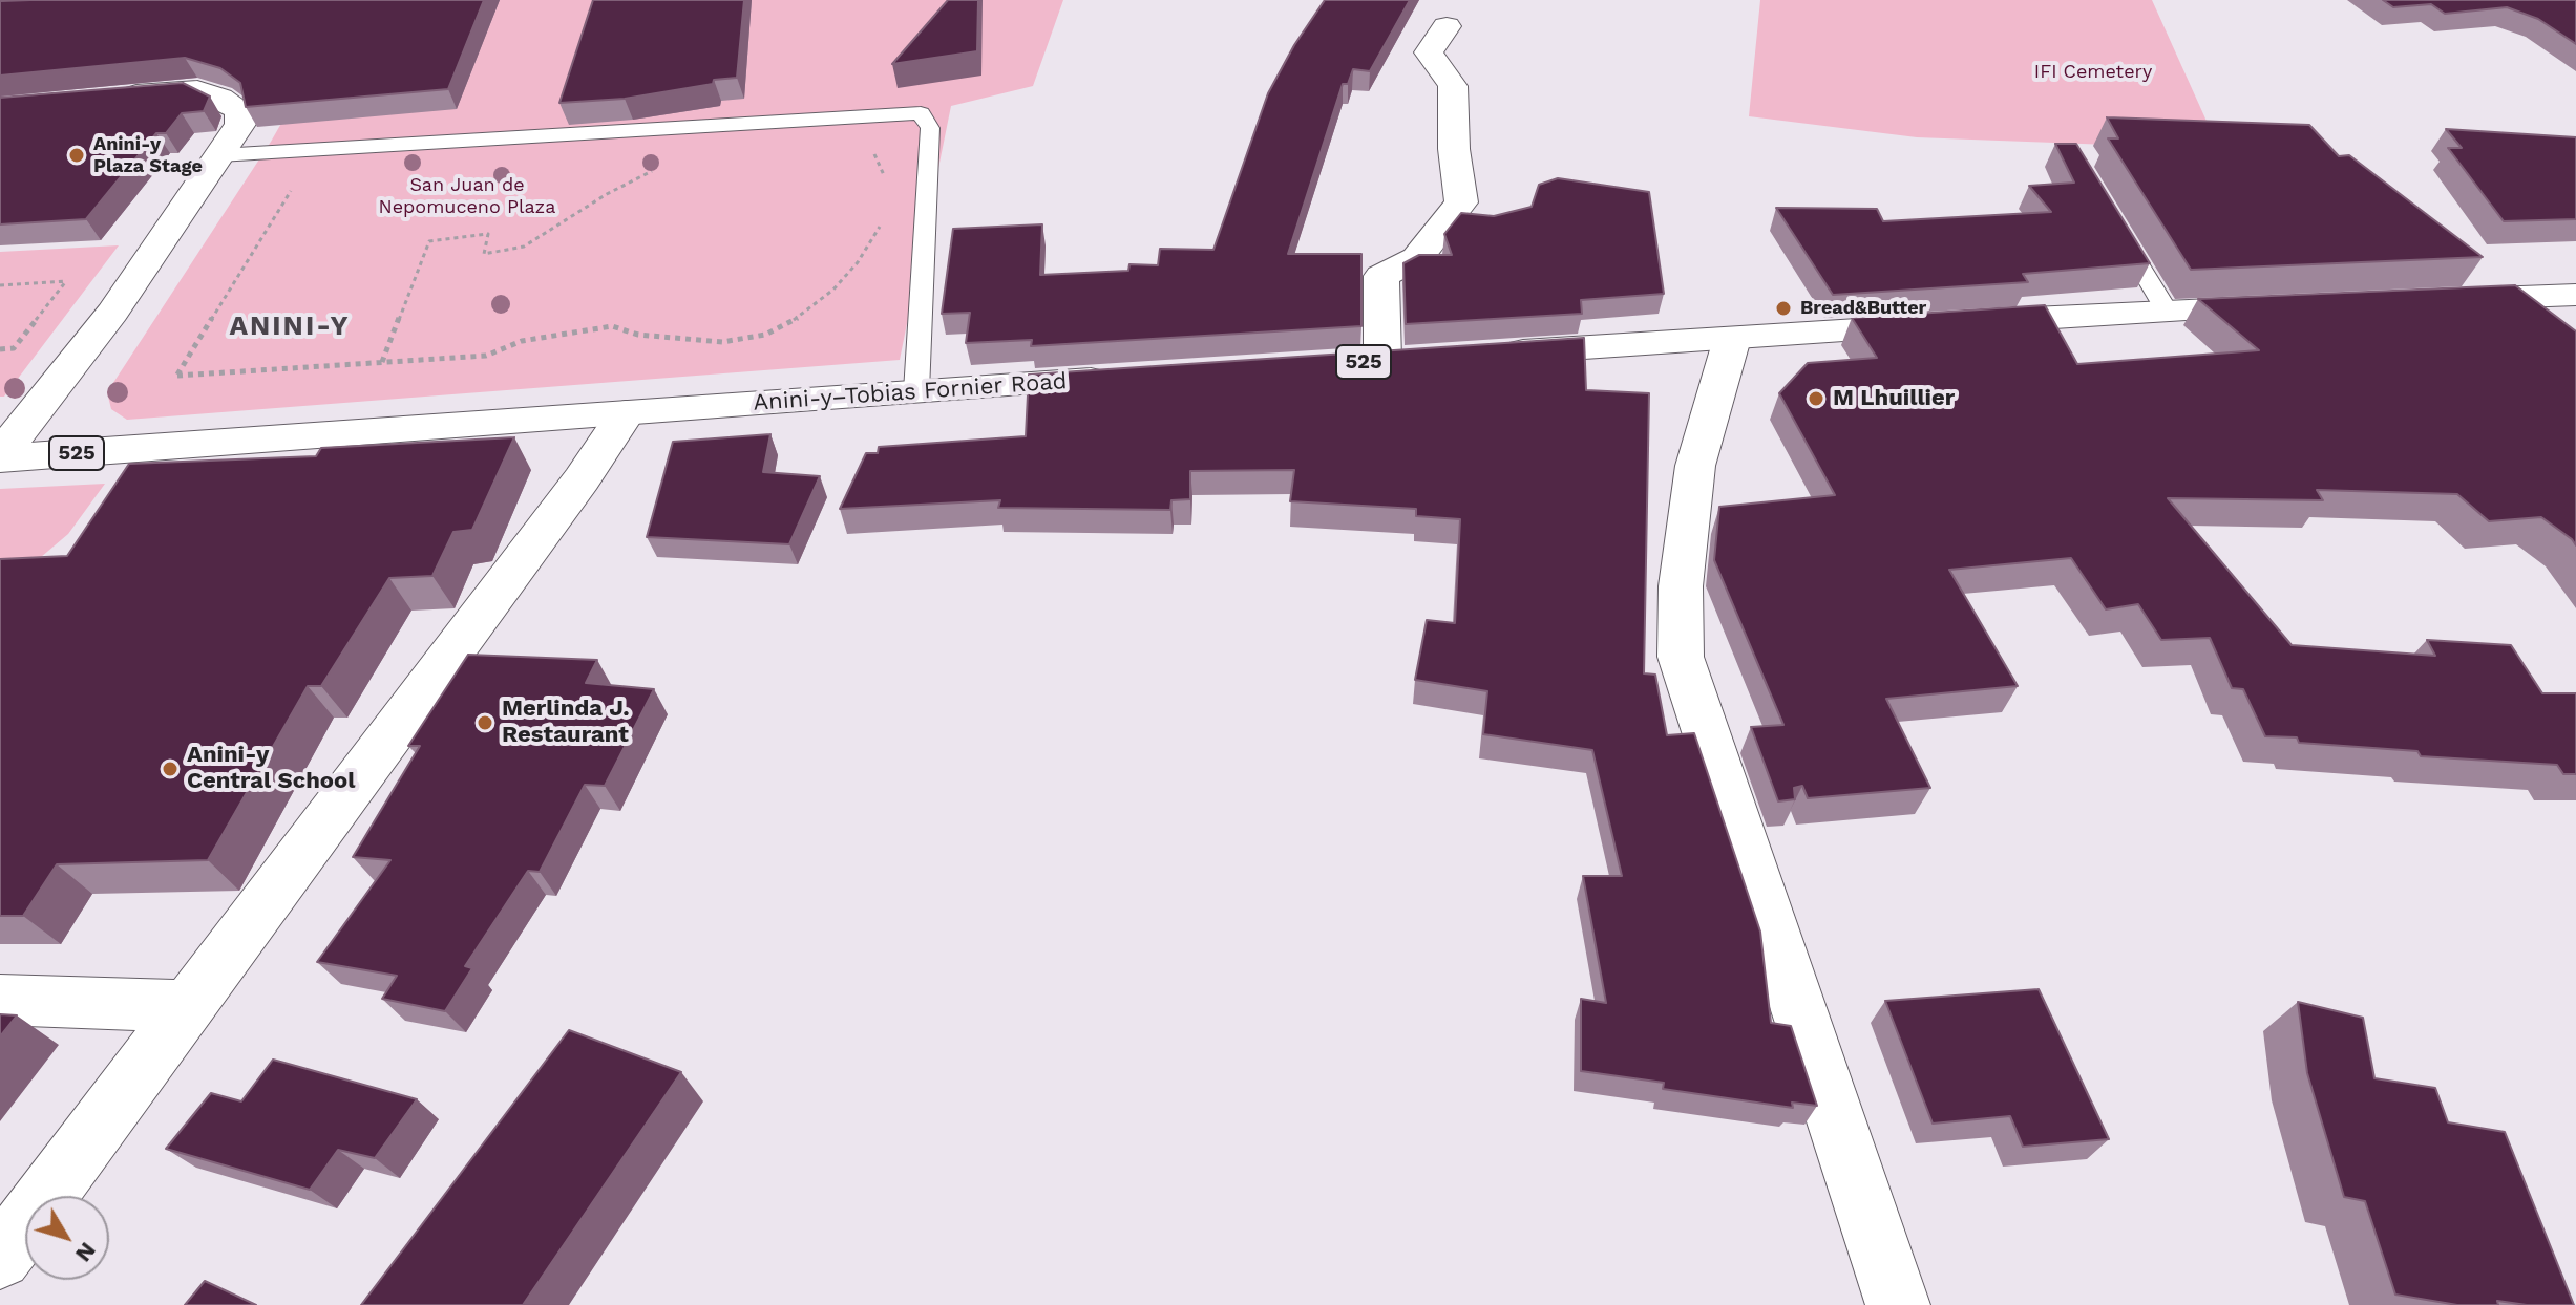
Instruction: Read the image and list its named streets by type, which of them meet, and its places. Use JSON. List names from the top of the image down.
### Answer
{
  "streets": {
    "street": ["525", "Anini-y–Tobias Fornier Road"]
  },
  "districts": ["ANINI-Y"],
  "parks": ["IFI Cemetery", "San Juan de Nepomuceno Plaza"],
  "places": [
    "Anini-y Plaza Stage",
    "Bread&Butter",
    "M Lhuillier",
    "Merlinda J. Restaurant",
    "Anini-y Central School"
  ],
  "north": "bottom right"
}
